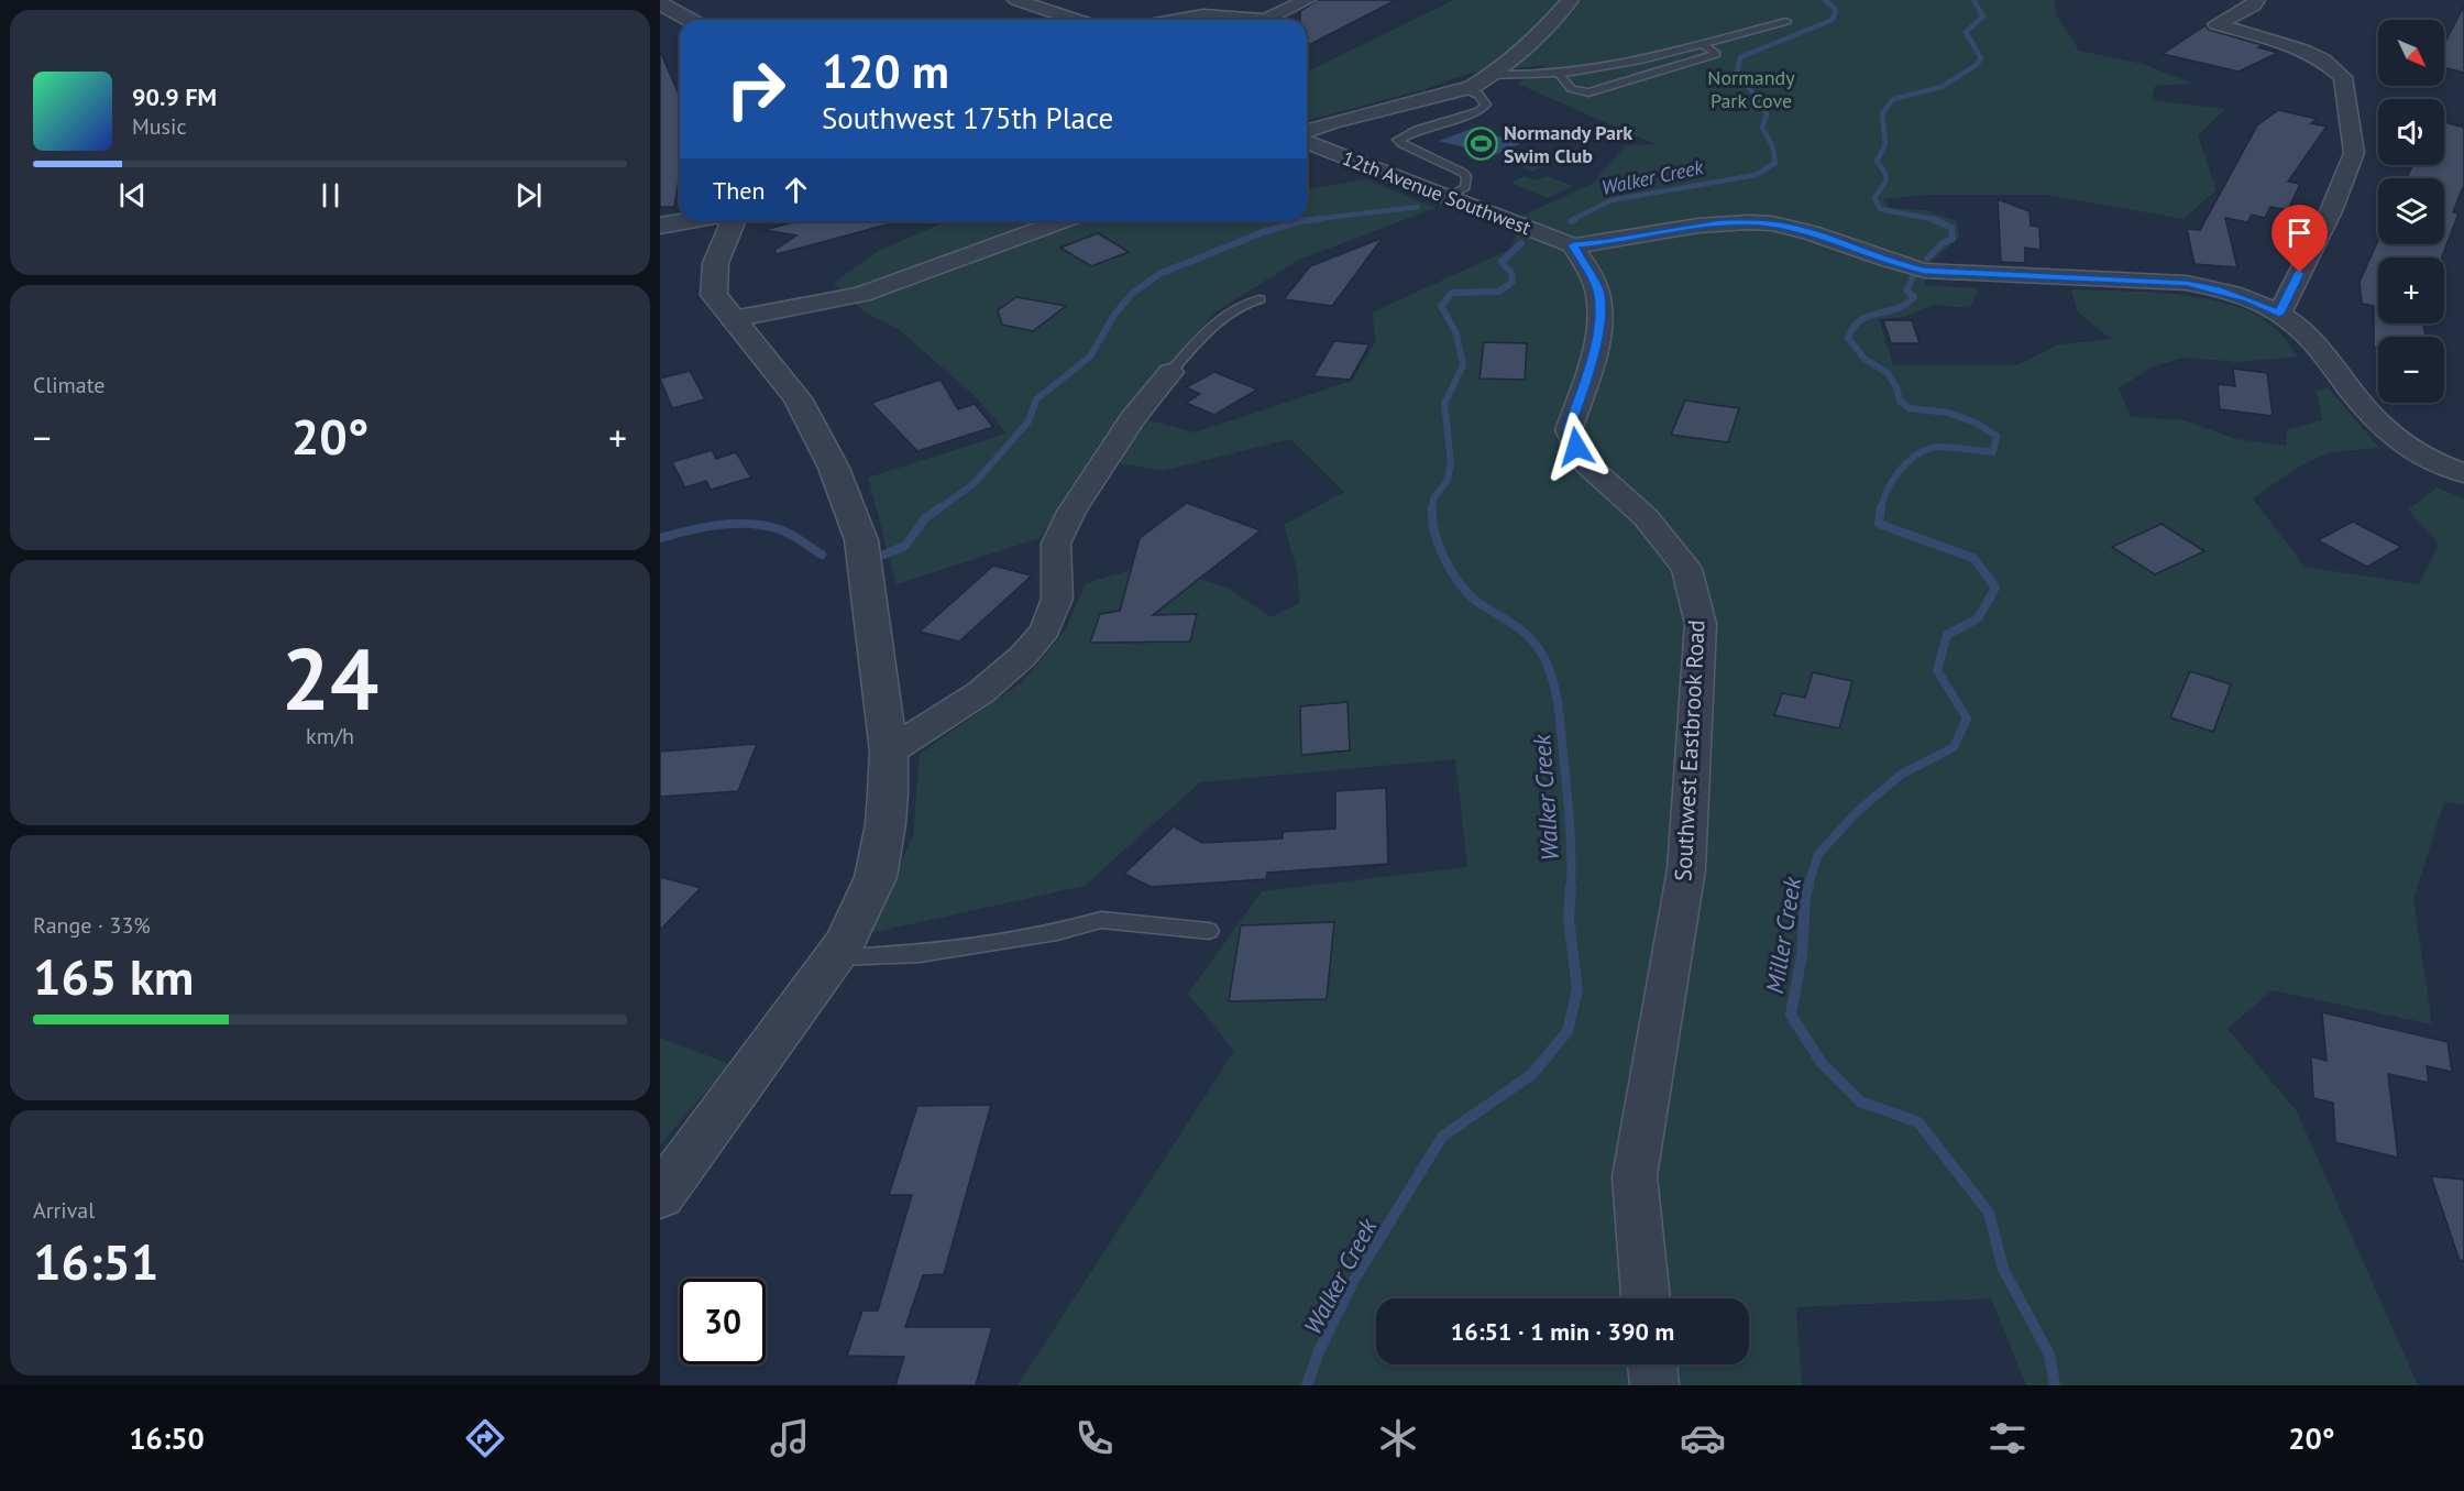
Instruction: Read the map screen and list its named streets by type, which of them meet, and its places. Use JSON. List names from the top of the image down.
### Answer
{
  "streets": {
    "street": ["12th Avenue Southwest", "Southwest Eastbrook Road"]
  },
  "crossings": [
    ["12th Avenue Southwest", "Southwest Eastbrook Road"]
  ],
  "water": ["Walker Creek", "Miller Creek"],
  "parks": ["Normandy Park Cove"],
  "places": {
    "sports": ["Normandy Park Swim Club"]
  },
  "north": "bottom right",
  "page": {
    "map_buttons": ["+", "−"],
    "turn": ["120 m", "Southwest 175th Place"],
    "song": ["90.9 FM", "Music"],
    "then": "Then",
    "tile": [
      "Climate",
      ["24", "km/h"],
      ["Range · 33%", "165 km"],
      ["Arrival", "16:51"]
    ],
    "heat": ["−", "20°", "+"],
    "limit": "30",
    "trip": "16:51 · 1 min · 390 m",
    "tabs": ["16:50", "20°"]
  }
}
